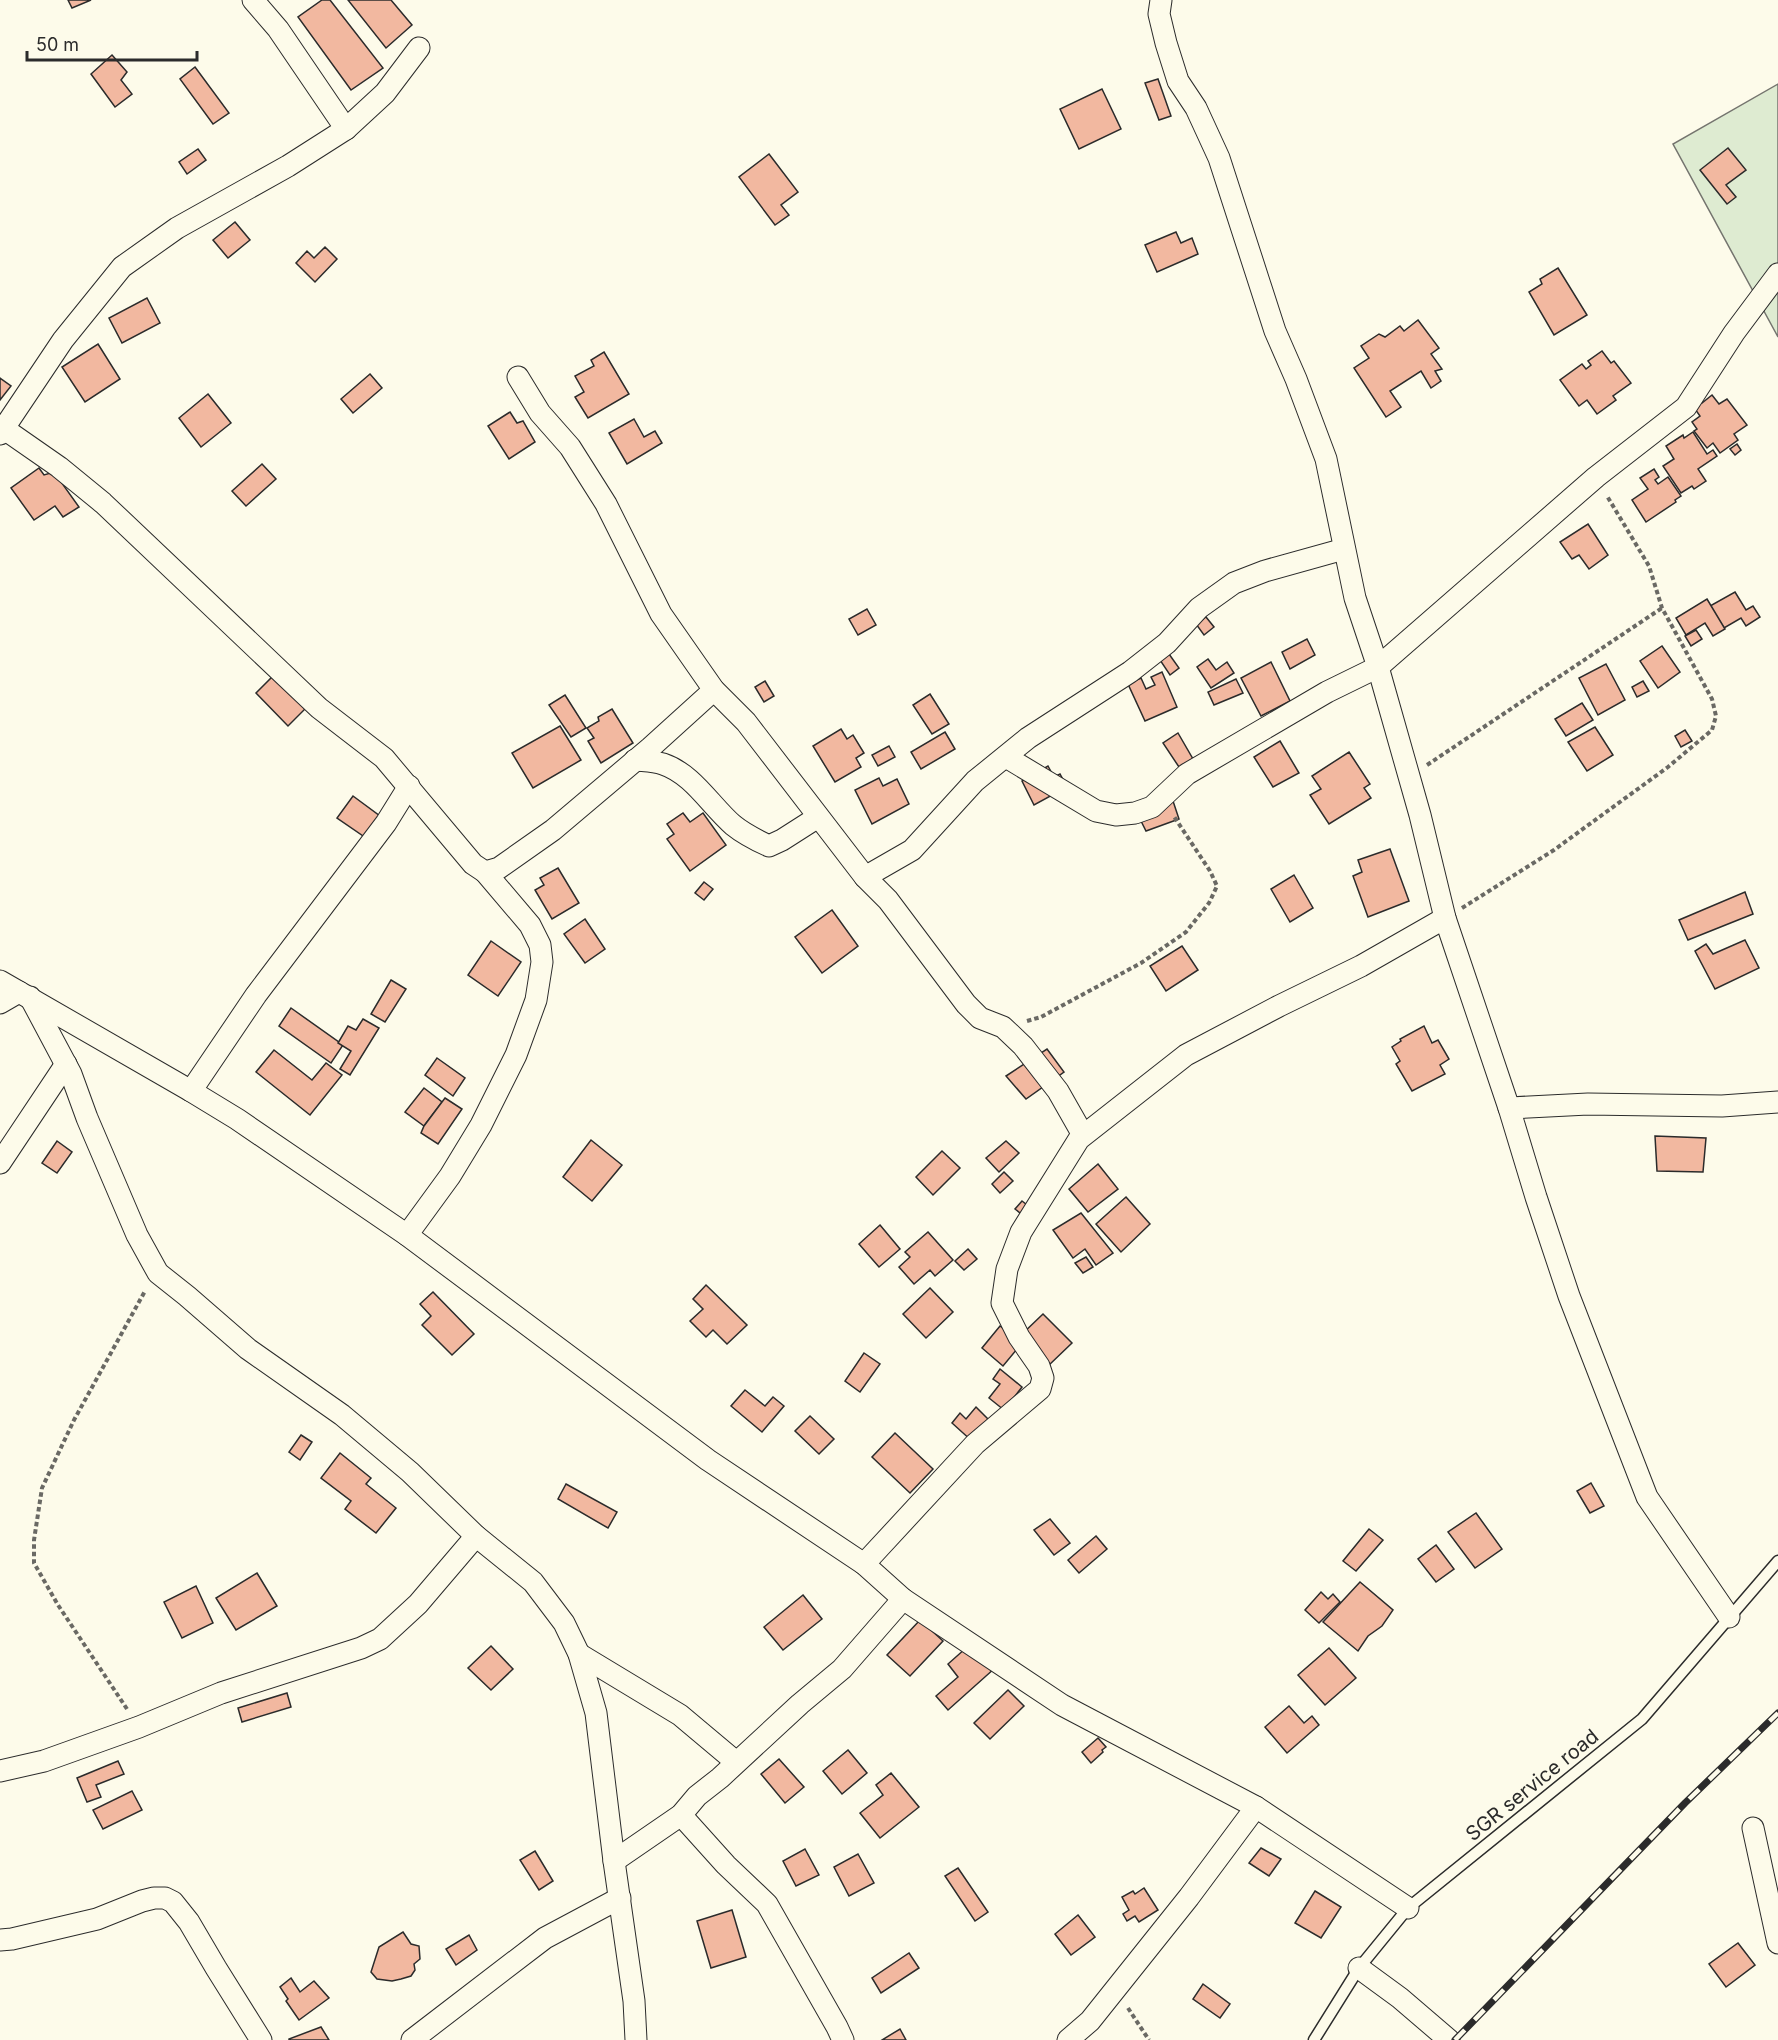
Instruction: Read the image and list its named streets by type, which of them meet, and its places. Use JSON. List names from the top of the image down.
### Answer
{
  "streets": {
    "lane": ["SGR service road"]
  },
  "scale_bar": "50 m"
}
